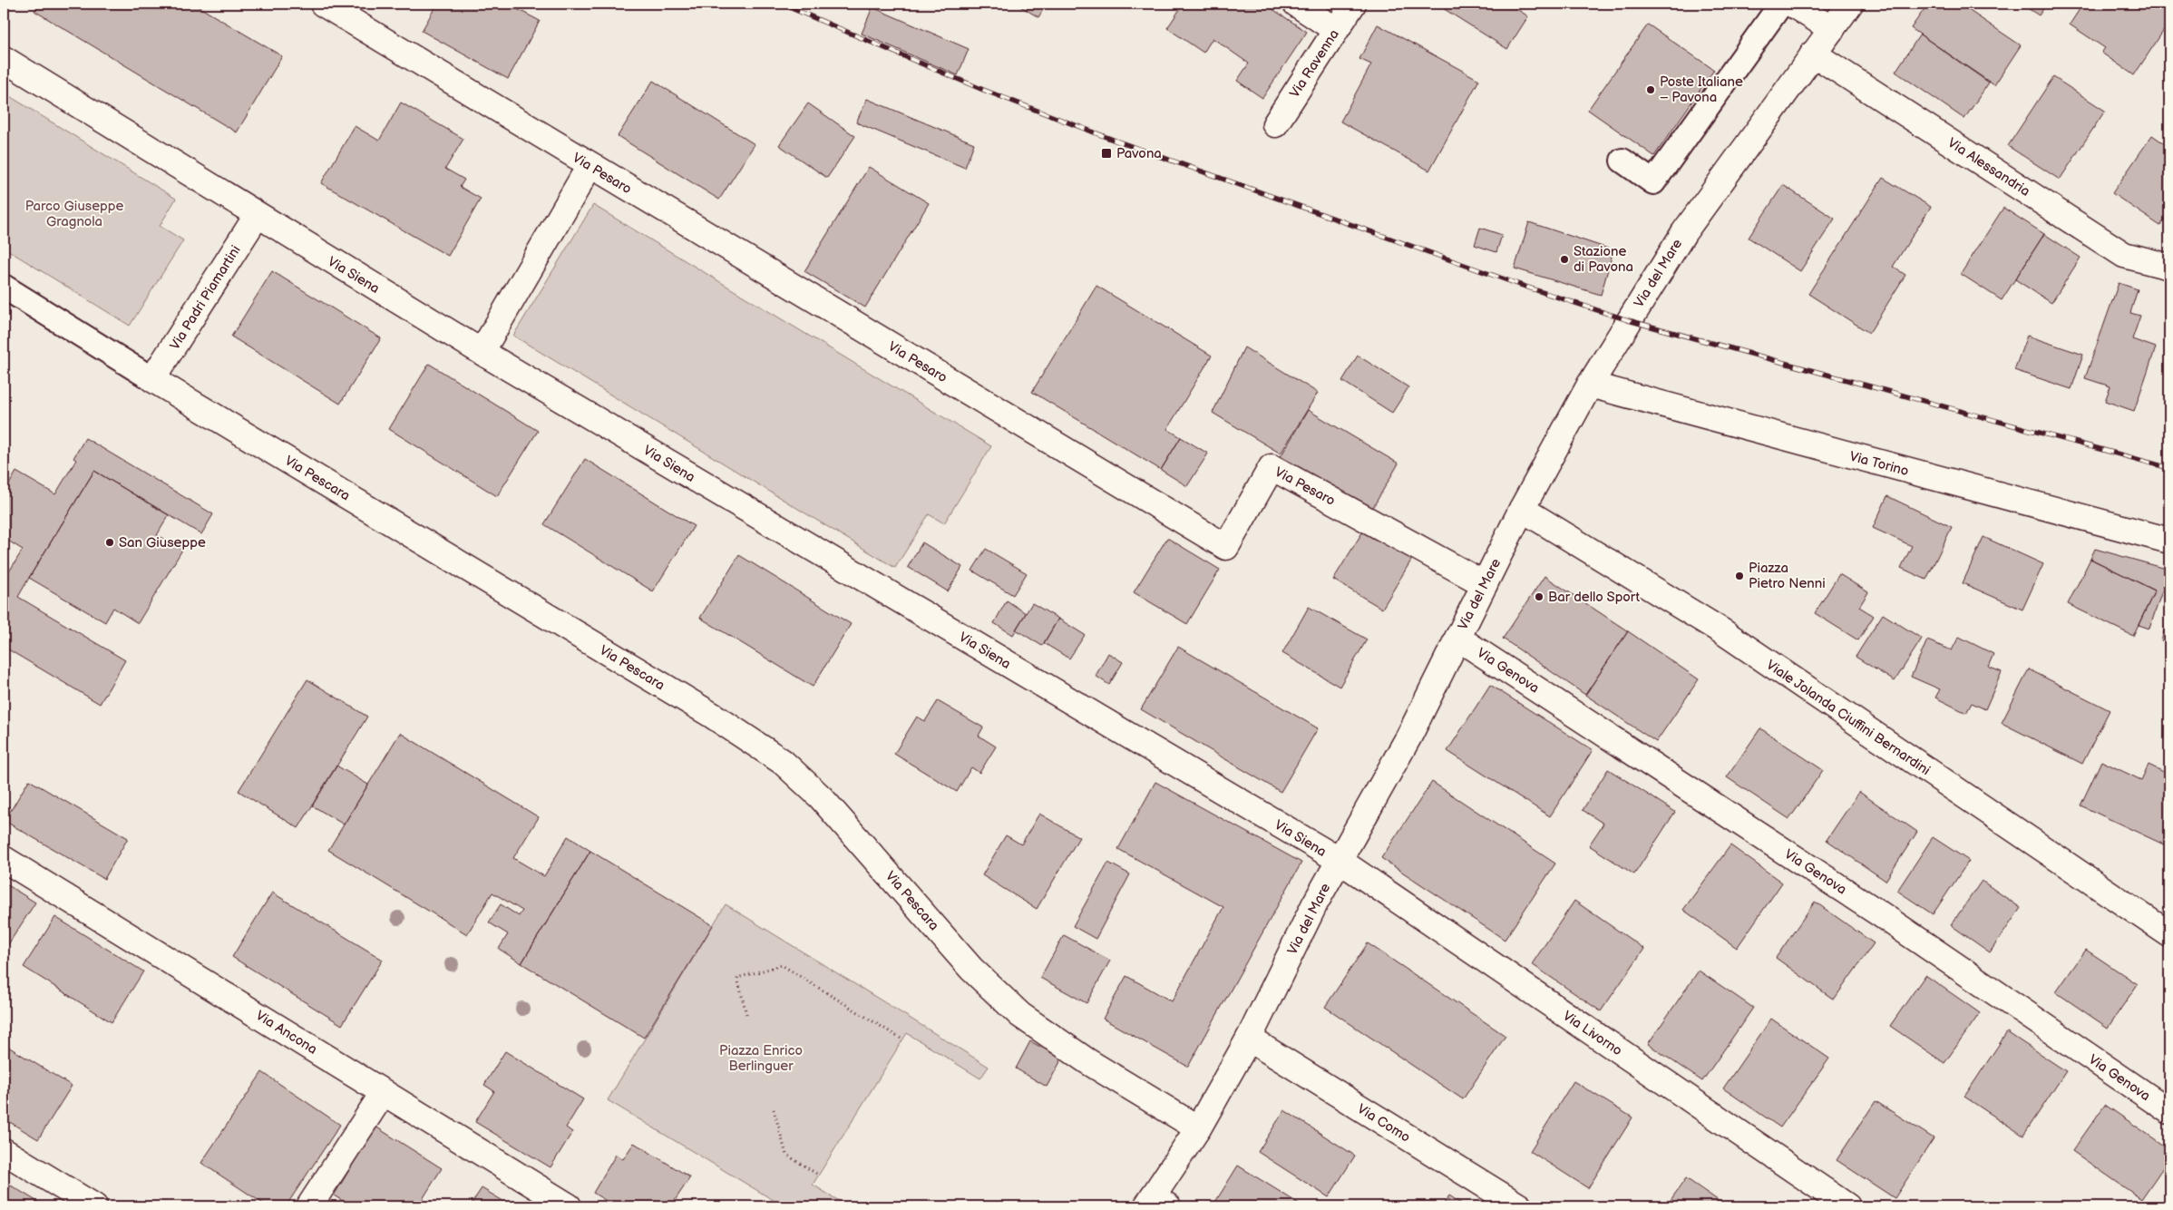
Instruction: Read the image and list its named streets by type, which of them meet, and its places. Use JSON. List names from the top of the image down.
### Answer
{
  "streets": {
    "street": [
      "Via Ravenna",
      "Via Alessandria",
      "Via Pesaro",
      "Via del Mare",
      "Via Siena",
      "Via Padri Piamartini",
      "Via Torino",
      "Via Pescara",
      "Via Genova",
      "Viale Jolanda Ciuffini Bernardini",
      "Via Ancona",
      "Via Livorno",
      "Via Como"
    ]
  },
  "crossings": [
    ["Via Alessandria", "Via del Mare"],
    ["Via Pesaro", "Via del Mare"],
    ["Via del Mare", "Via Siena"],
    ["Via del Mare", "Via Torino"],
    ["Via del Mare", "Via Pescara"],
    ["Via del Mare", "Via Genova"],
    ["Via del Mare", "Viale Jolanda Ciuffini Bernardini"],
    ["Via del Mare", "Via Livorno"],
    ["Via del Mare", "Via Como"],
    ["Via Siena", "Via Padri Piamartini"],
    ["Via Siena", "Via Livorno"],
    ["Via Padri Piamartini", "Via Pescara"]
  ],
  "parks": ["Parco Giuseppe Gragnola", "Piazza Enrico Berlinguer"],
  "places": {
    "other": [
      "Poste Italiane – Pavona",
      "Stazione di Pavona",
      "San Giuseppe",
      "Piazza Pietro Nenni",
      "Bar dello Sport"
    ],
    "transit": ["Pavona"]
  }
}
